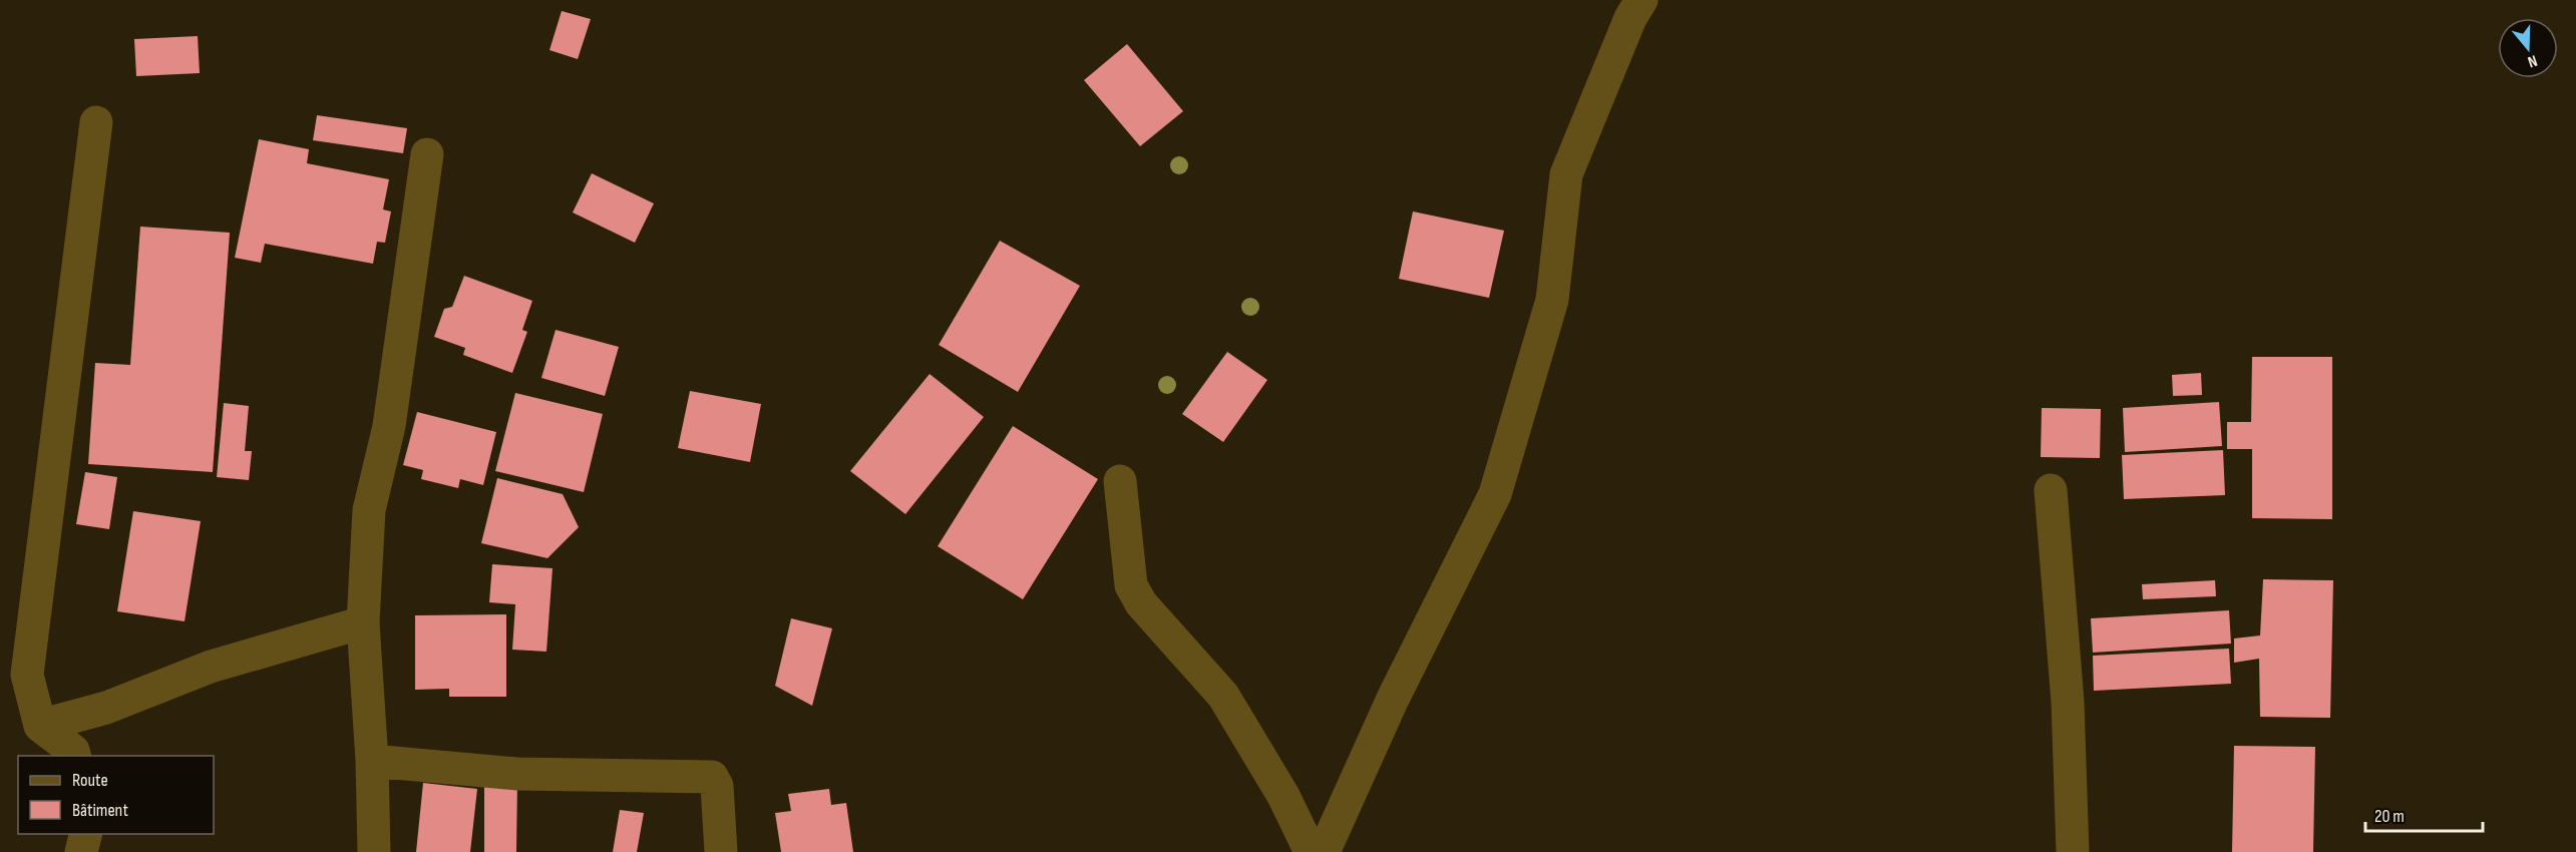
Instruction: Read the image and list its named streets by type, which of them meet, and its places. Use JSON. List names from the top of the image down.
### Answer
{
  "legend": ["Route", "Bâtiment"],
  "scale_bar": "20 m",
  "north": "bottom"
}
